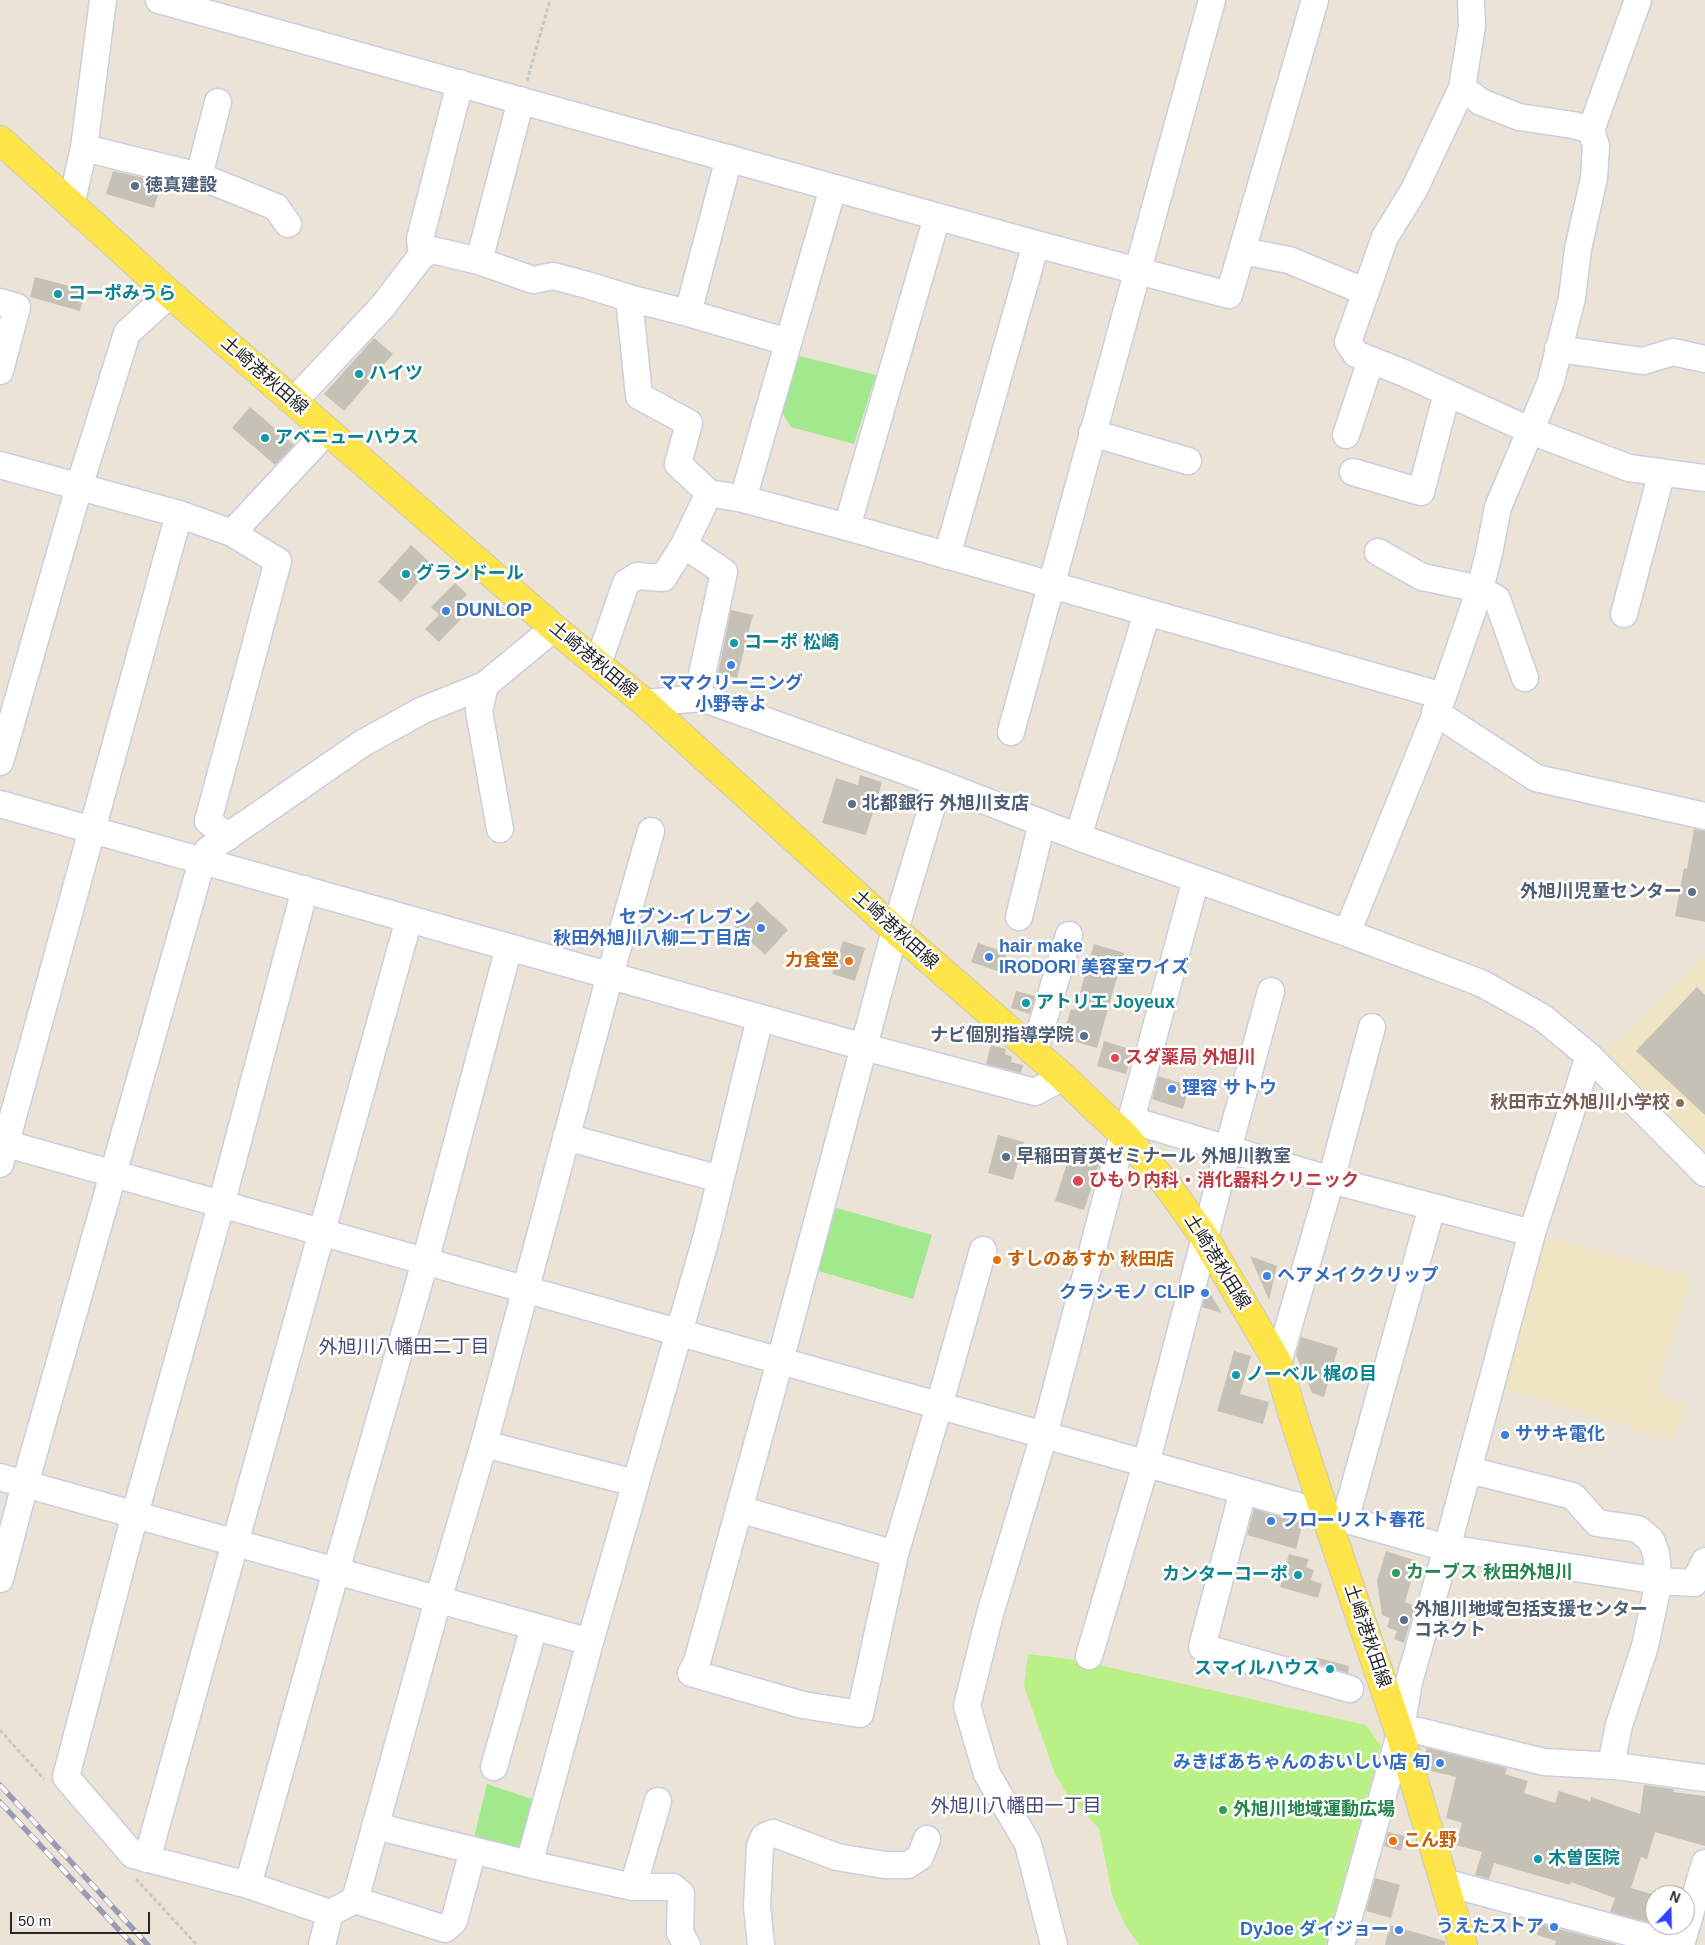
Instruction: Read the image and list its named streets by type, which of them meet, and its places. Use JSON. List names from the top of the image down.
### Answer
{
  "streets": {
    "main road": ["土崎港秋田線"]
  },
  "districts": ["外旭川八幡田二丁目", "外旭川八幡田一丁目"],
  "places": [
    "徳真建設",
    "コーポみうら",
    "ハイツ",
    "アベニューハウス",
    "グランドール",
    "DUNLOP",
    "コーポ 松崎",
    "ママクリーニング 小野寺よ",
    "北都銀行 外旭川支店",
    "外旭川児童センター",
    "セブン-イレブン 秋田外旭川八柳二丁目店",
    "hair make IRODORI 美容室ワイズ",
    "力食堂",
    "アトリエ Joyeux",
    "ナビ個別指導学院",
    "スダ薬局 外旭川",
    "理容 サトウ",
    "秋田市立外旭川小学校",
    "早稲田育英ゼミナール 外旭川教室",
    "ひもり内科・消化器科クリニック",
    "すしのあすか 秋田店",
    "ヘアメイククリップ",
    "クラシモノ CLIP",
    "ノーベル 梶の目",
    "ササキ電化",
    "フローリスト春花",
    "カーブス 秋田外旭川",
    "カンターコーポ",
    "外旭川地域包括支援センター コネクト",
    "スマイルハウス",
    "みきばあちゃんのおいしい店 旬",
    "外旭川地域運動広場",
    "こん野",
    "木曽医院",
    "うえたストア",
    "DyJoe ダイジョー"
  ],
  "scale_bar": "50 m",
  "north": "top"
}
